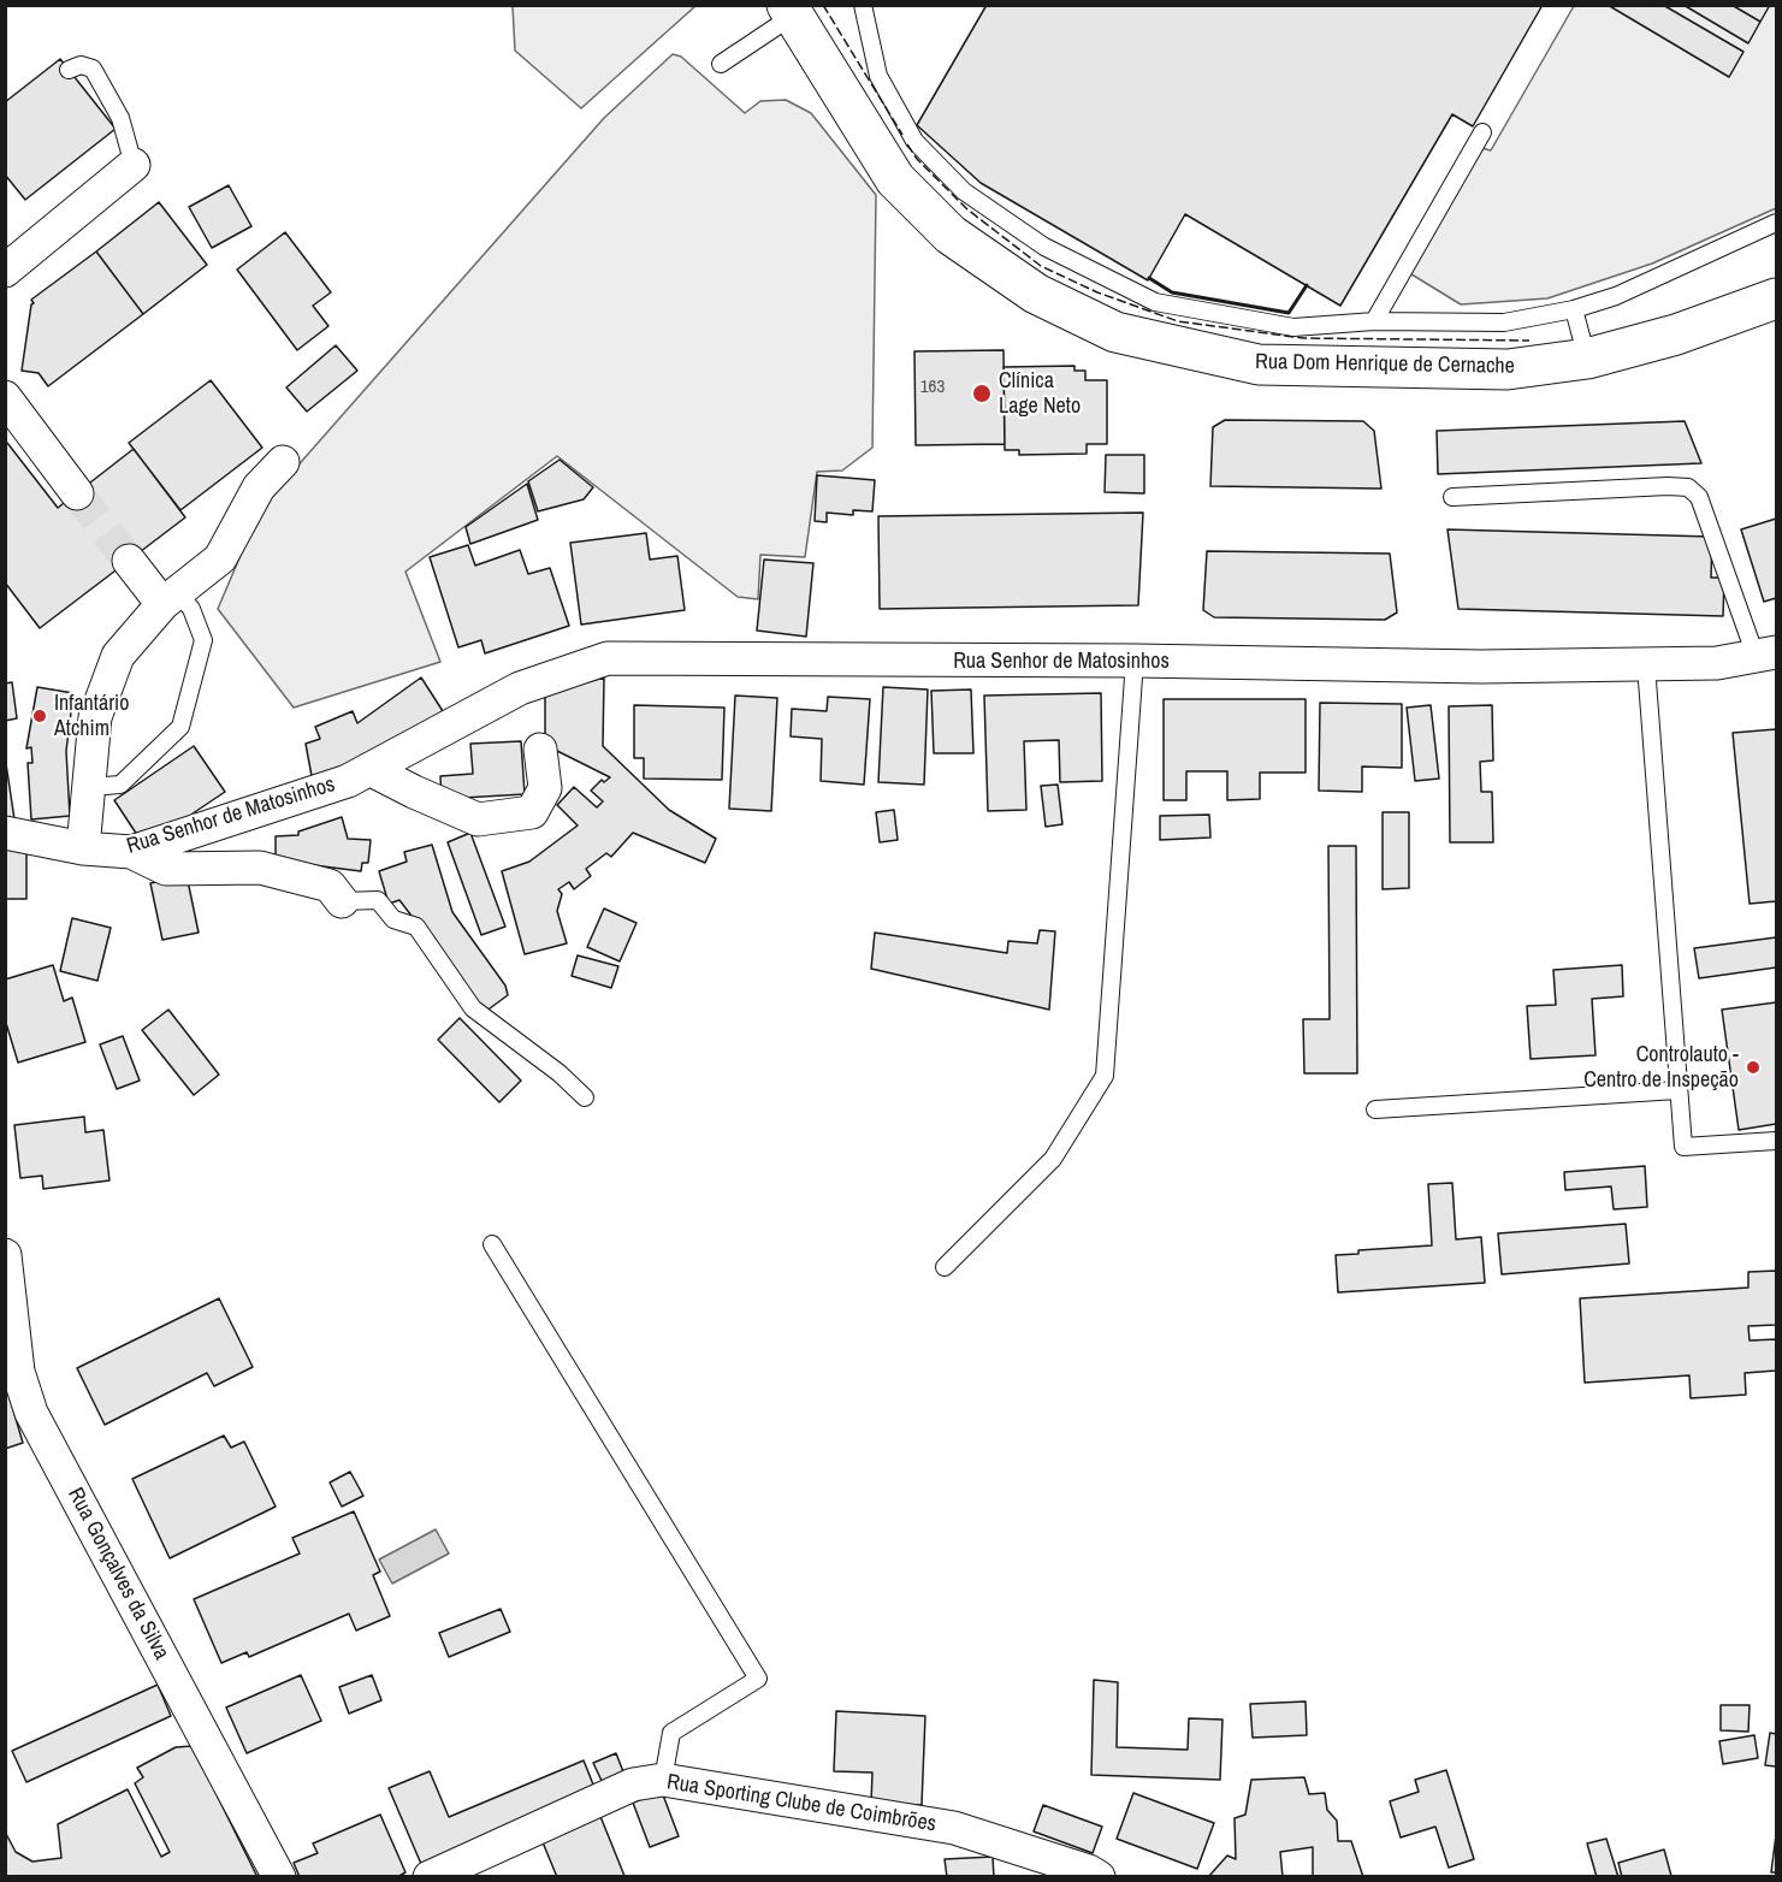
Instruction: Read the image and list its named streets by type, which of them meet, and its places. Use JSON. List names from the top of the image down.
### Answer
{
  "streets": {
    "street": [
      "Rua Dom Henrique de Cernache",
      "Rua Senhor de Matosinhos",
      "Rua Gonçalves da Silva",
      "Rua Sporting Clube de Coimbrões"
    ]
  },
  "places": ["Clínica Lage Neto", "Infantário Atchim", "Controlauto - Centro de Inspeção"],
  "house_numbers": ["163"]
}
